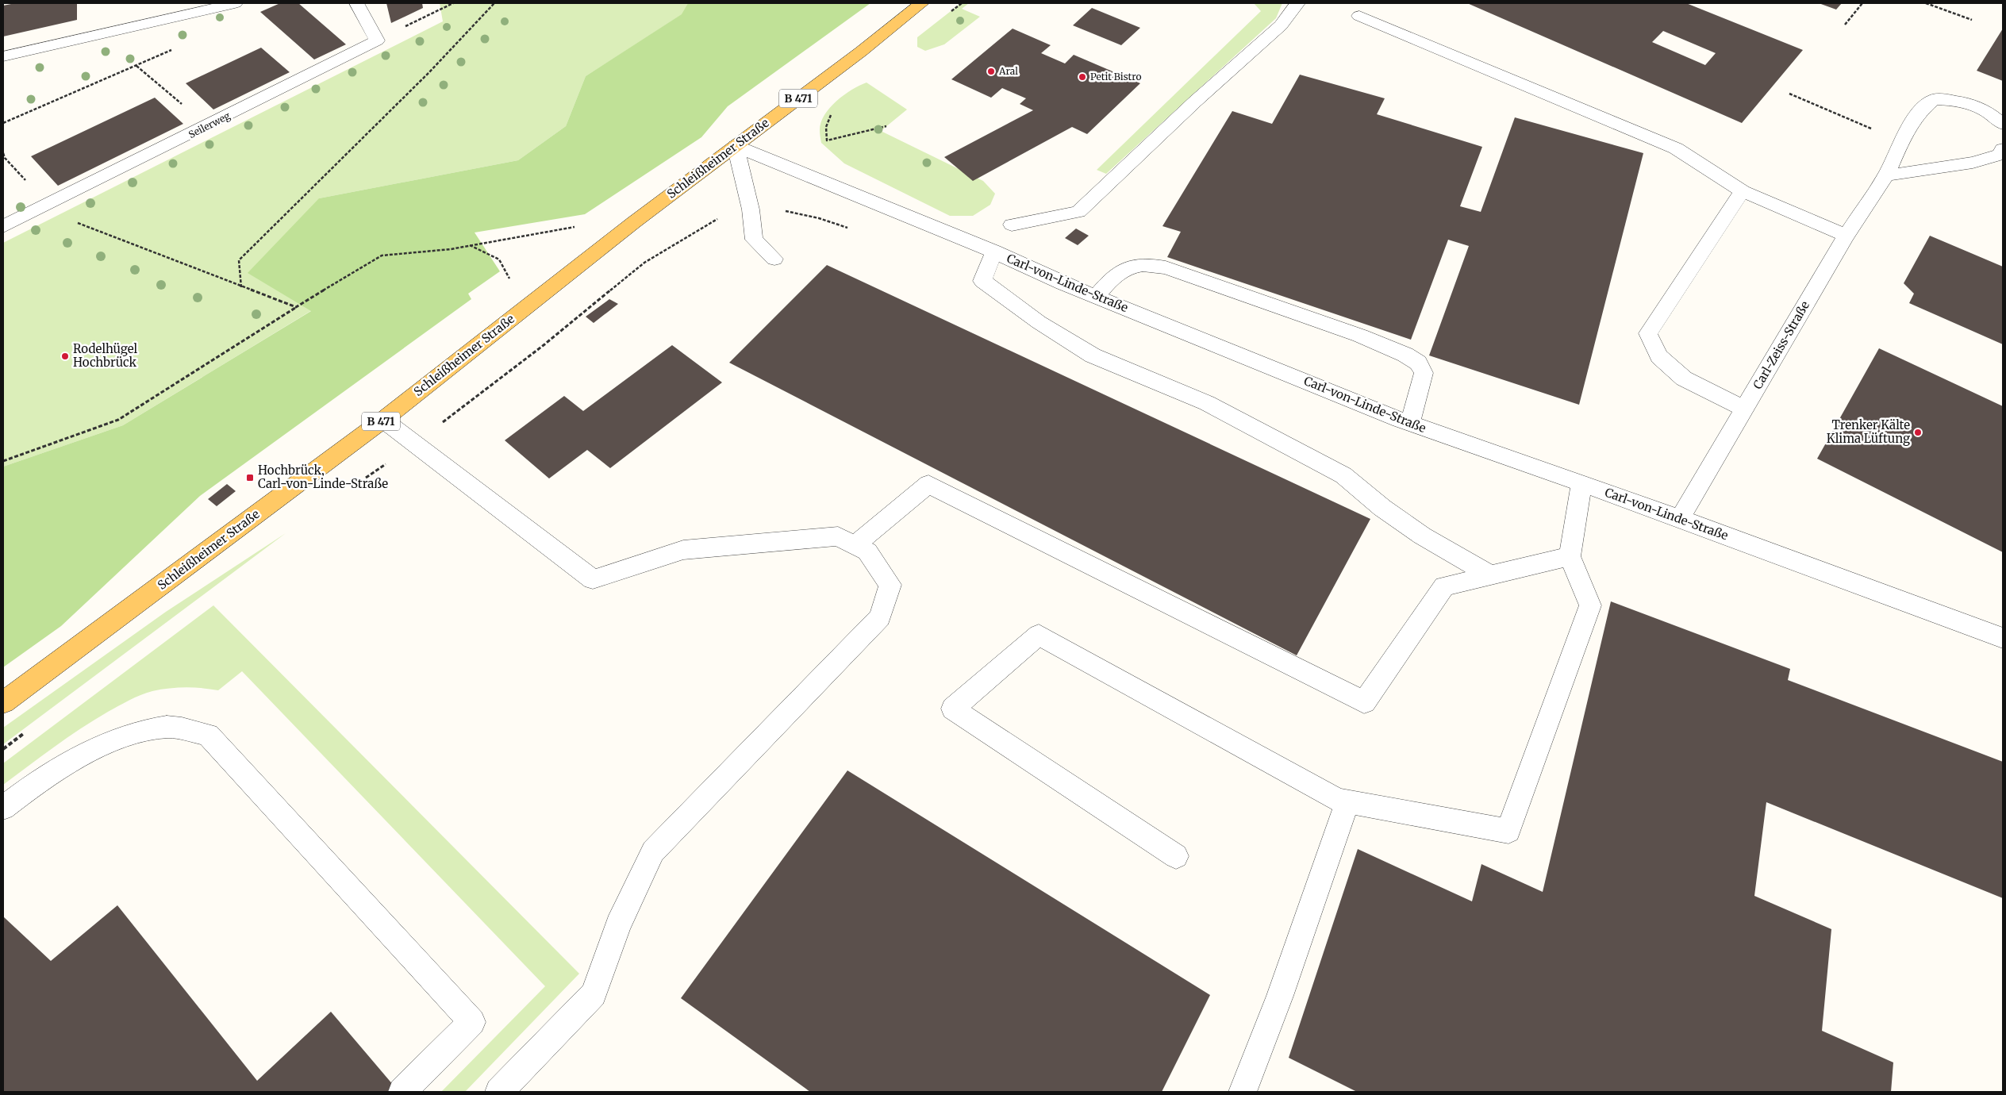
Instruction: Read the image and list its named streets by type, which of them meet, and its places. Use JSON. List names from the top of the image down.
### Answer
{
  "streets": {
    "main road": ["B 471", "Schleißheimer Straße"],
    "street": ["Seilerweg", "Carl-von-Linde-Straße", "Carl-Zeiss-Straße"]
  },
  "crossings": [
    ["Schleißheimer Straße", "Carl-von-Linde-Straße"],
    ["Carl-von-Linde-Straße", "Carl-Zeiss-Straße"]
  ],
  "places": {
    "other": [
      "Aral",
      "Petit Bistro",
      "Rodelhügel Hochbrück",
      "Trenker Kälte Klima Lüftung"
    ],
    "transit": ["Hochbrück, Carl-von-Linde-Straße"]
  }
}
